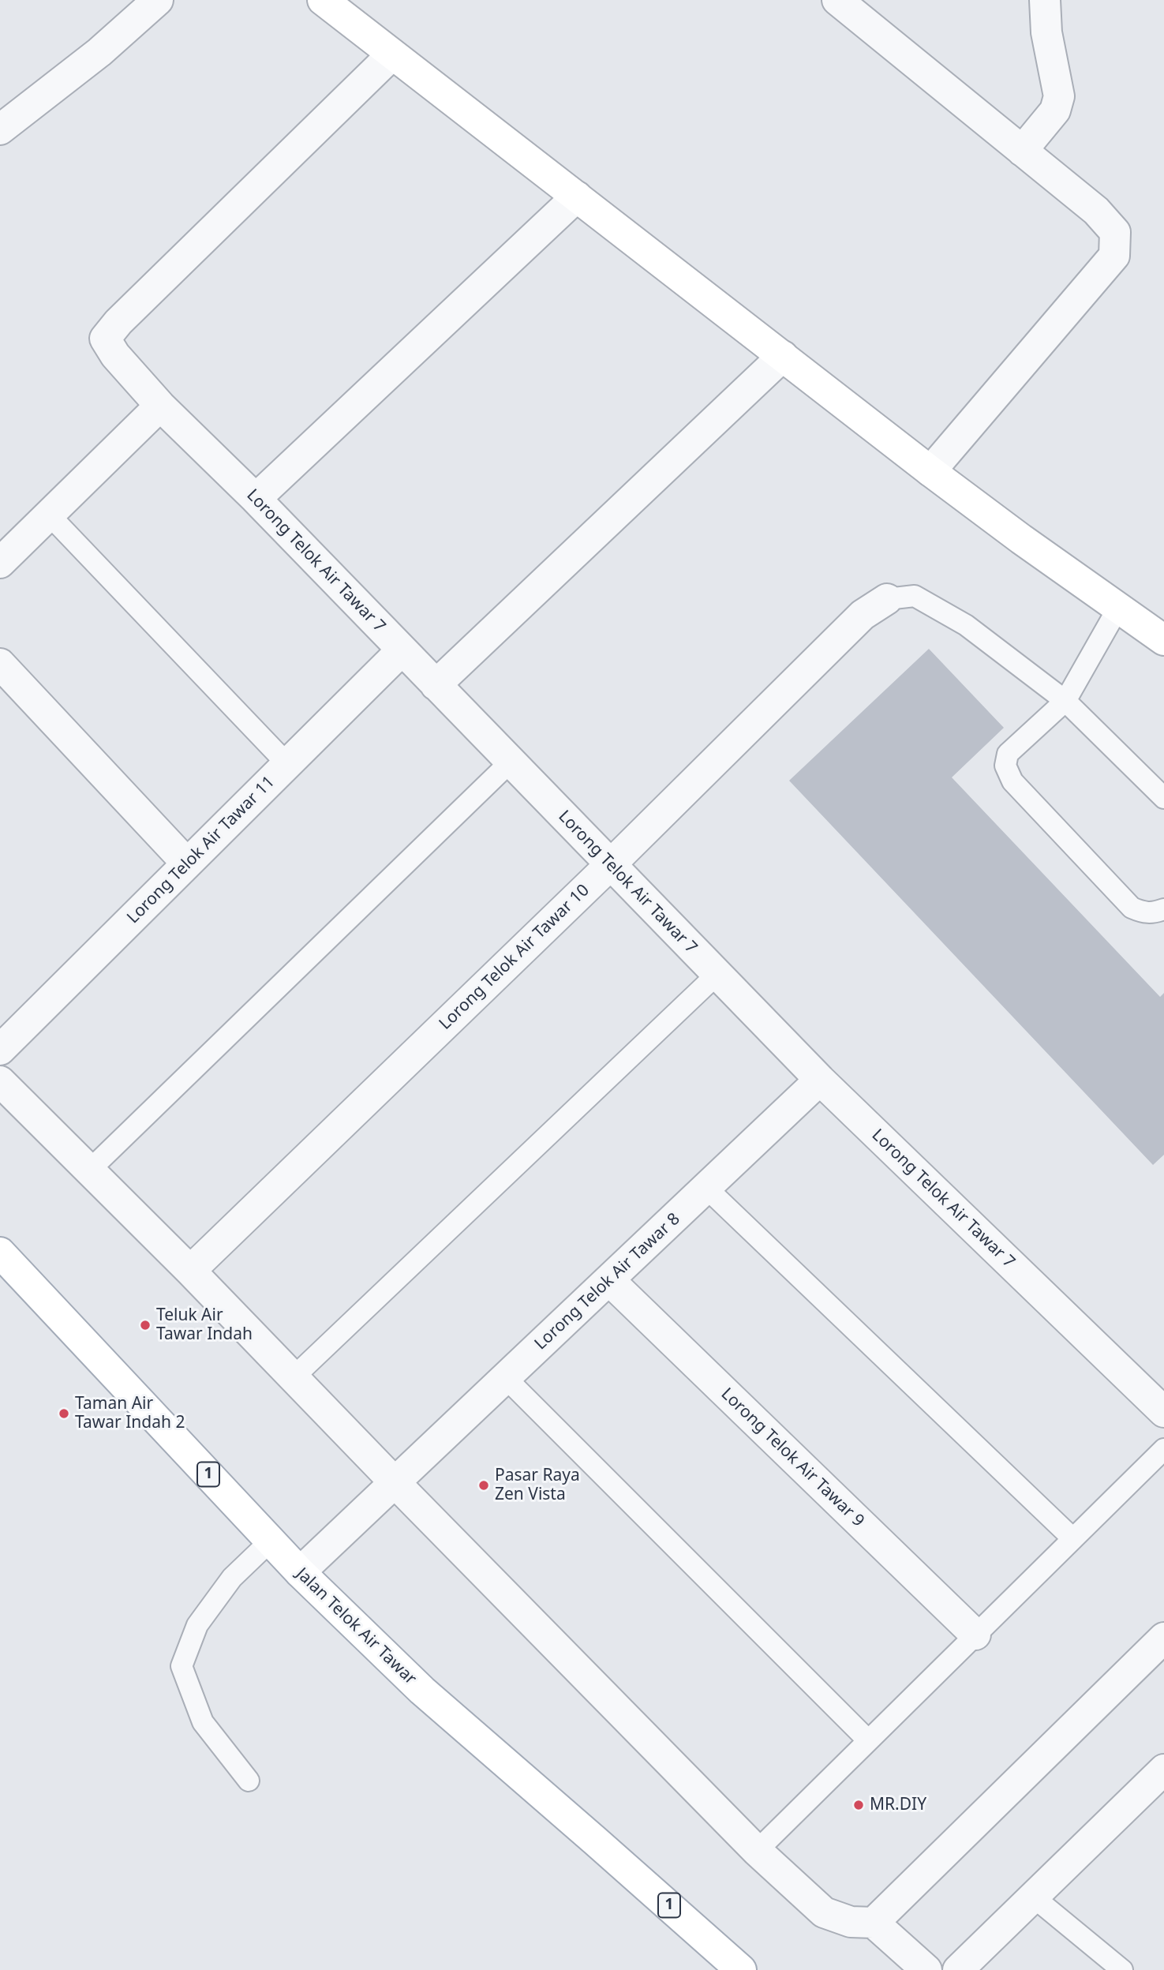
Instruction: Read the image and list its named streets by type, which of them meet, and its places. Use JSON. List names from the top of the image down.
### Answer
{
  "streets": {
    "main road": ["1", "Jalan Telok Air Tawar"],
    "street": [
      "Lorong Telok Air Tawar 7",
      "Lorong Telok Air Tawar 11",
      "Lorong Telok Air Tawar 10",
      "Lorong Telok Air Tawar 8",
      "Lorong Telok Air Tawar 9"
    ]
  },
  "crossings": [
    ["Lorong Telok Air Tawar 7", "Lorong Telok Air Tawar 11"],
    ["Lorong Telok Air Tawar 7", "Lorong Telok Air Tawar 10"],
    ["Lorong Telok Air Tawar 7", "Lorong Telok Air Tawar 8"],
    ["Lorong Telok Air Tawar 8", "Lorong Telok Air Tawar 9"],
    ["Lorong Telok Air Tawar 8", "Jalan Telok Air Tawar"]
  ],
  "places": [
    "Teluk Air Tawar Indah",
    "Taman Air Tawar Indah 2",
    "Pasar Raya Zen Vista",
    "MR.DIY"
  ]
}
